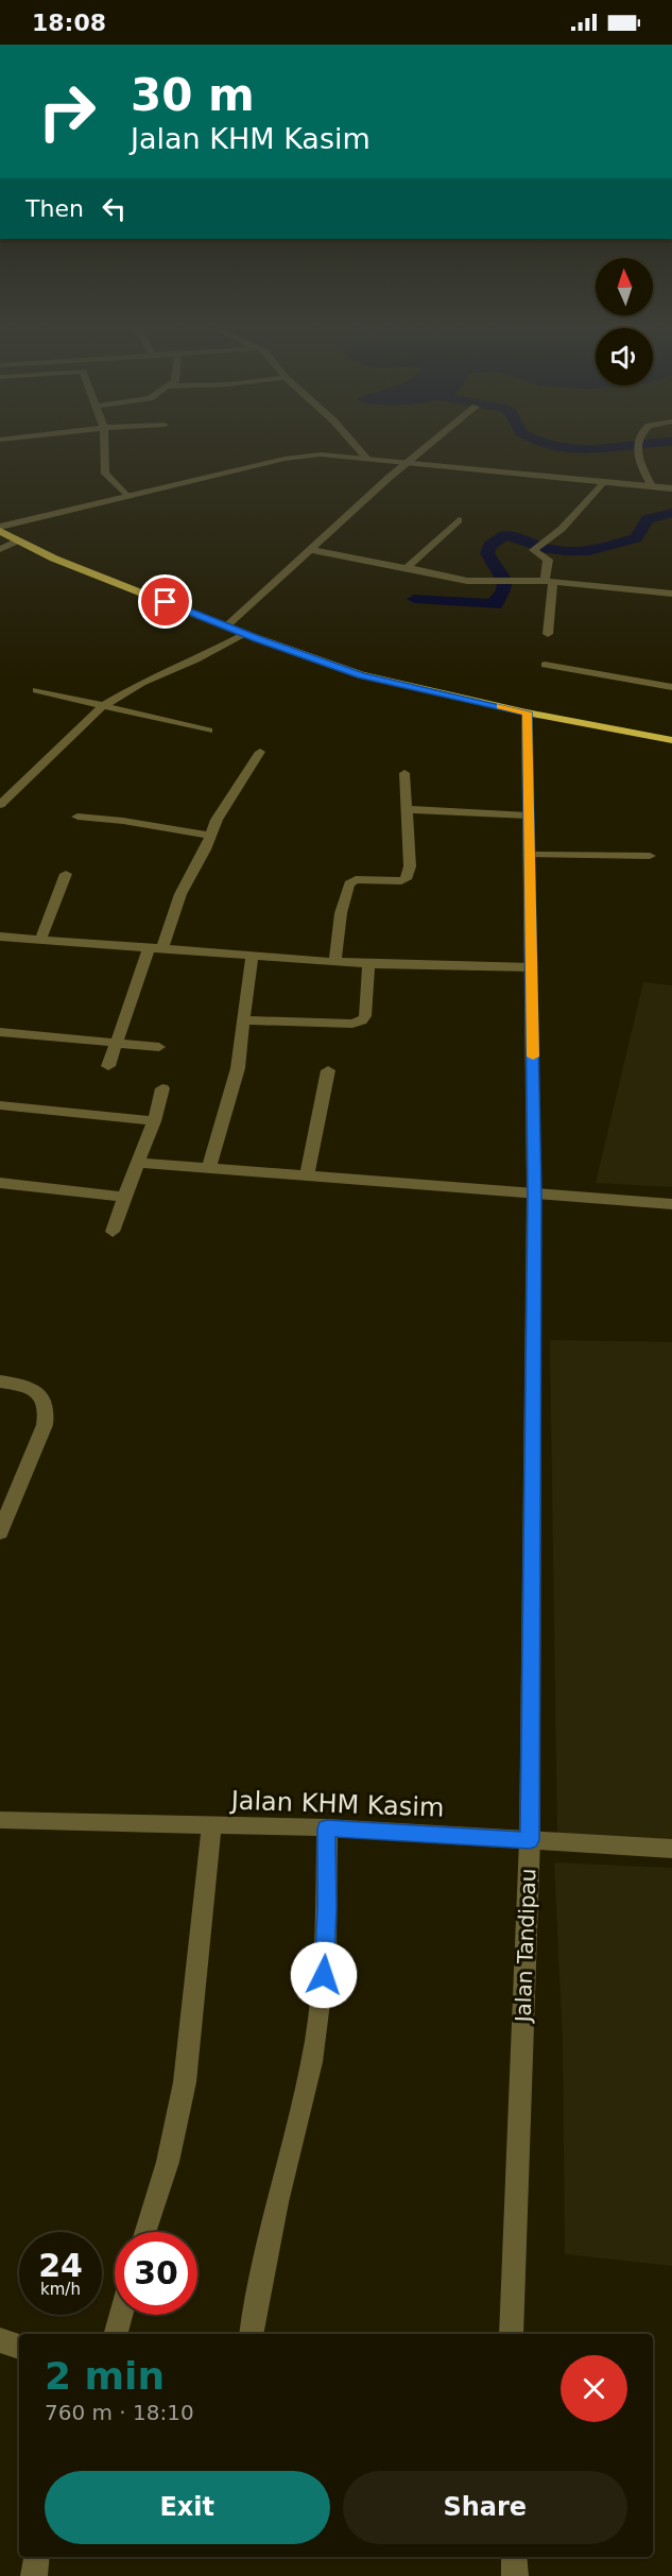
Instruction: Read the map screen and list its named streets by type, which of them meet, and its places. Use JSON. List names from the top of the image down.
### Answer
{
  "streets": {
    "street": ["Jalan KHM Kasim", "Jalan Tandipau"]
  },
  "crossings": [
    ["Jalan KHM Kasim", "Jalan Tandipau"]
  ],
  "north": "top",
  "page": {
    "status": "18:08",
    "turn": ["30 m", "Jalan KHM Kasim"],
    "then": "Then",
    "speed": "24 km/h",
    "limit": "30",
    "heading": ["2 min", "760 m · 18:10"],
    "buttons": ["Exit", "Share"]
  }
}
